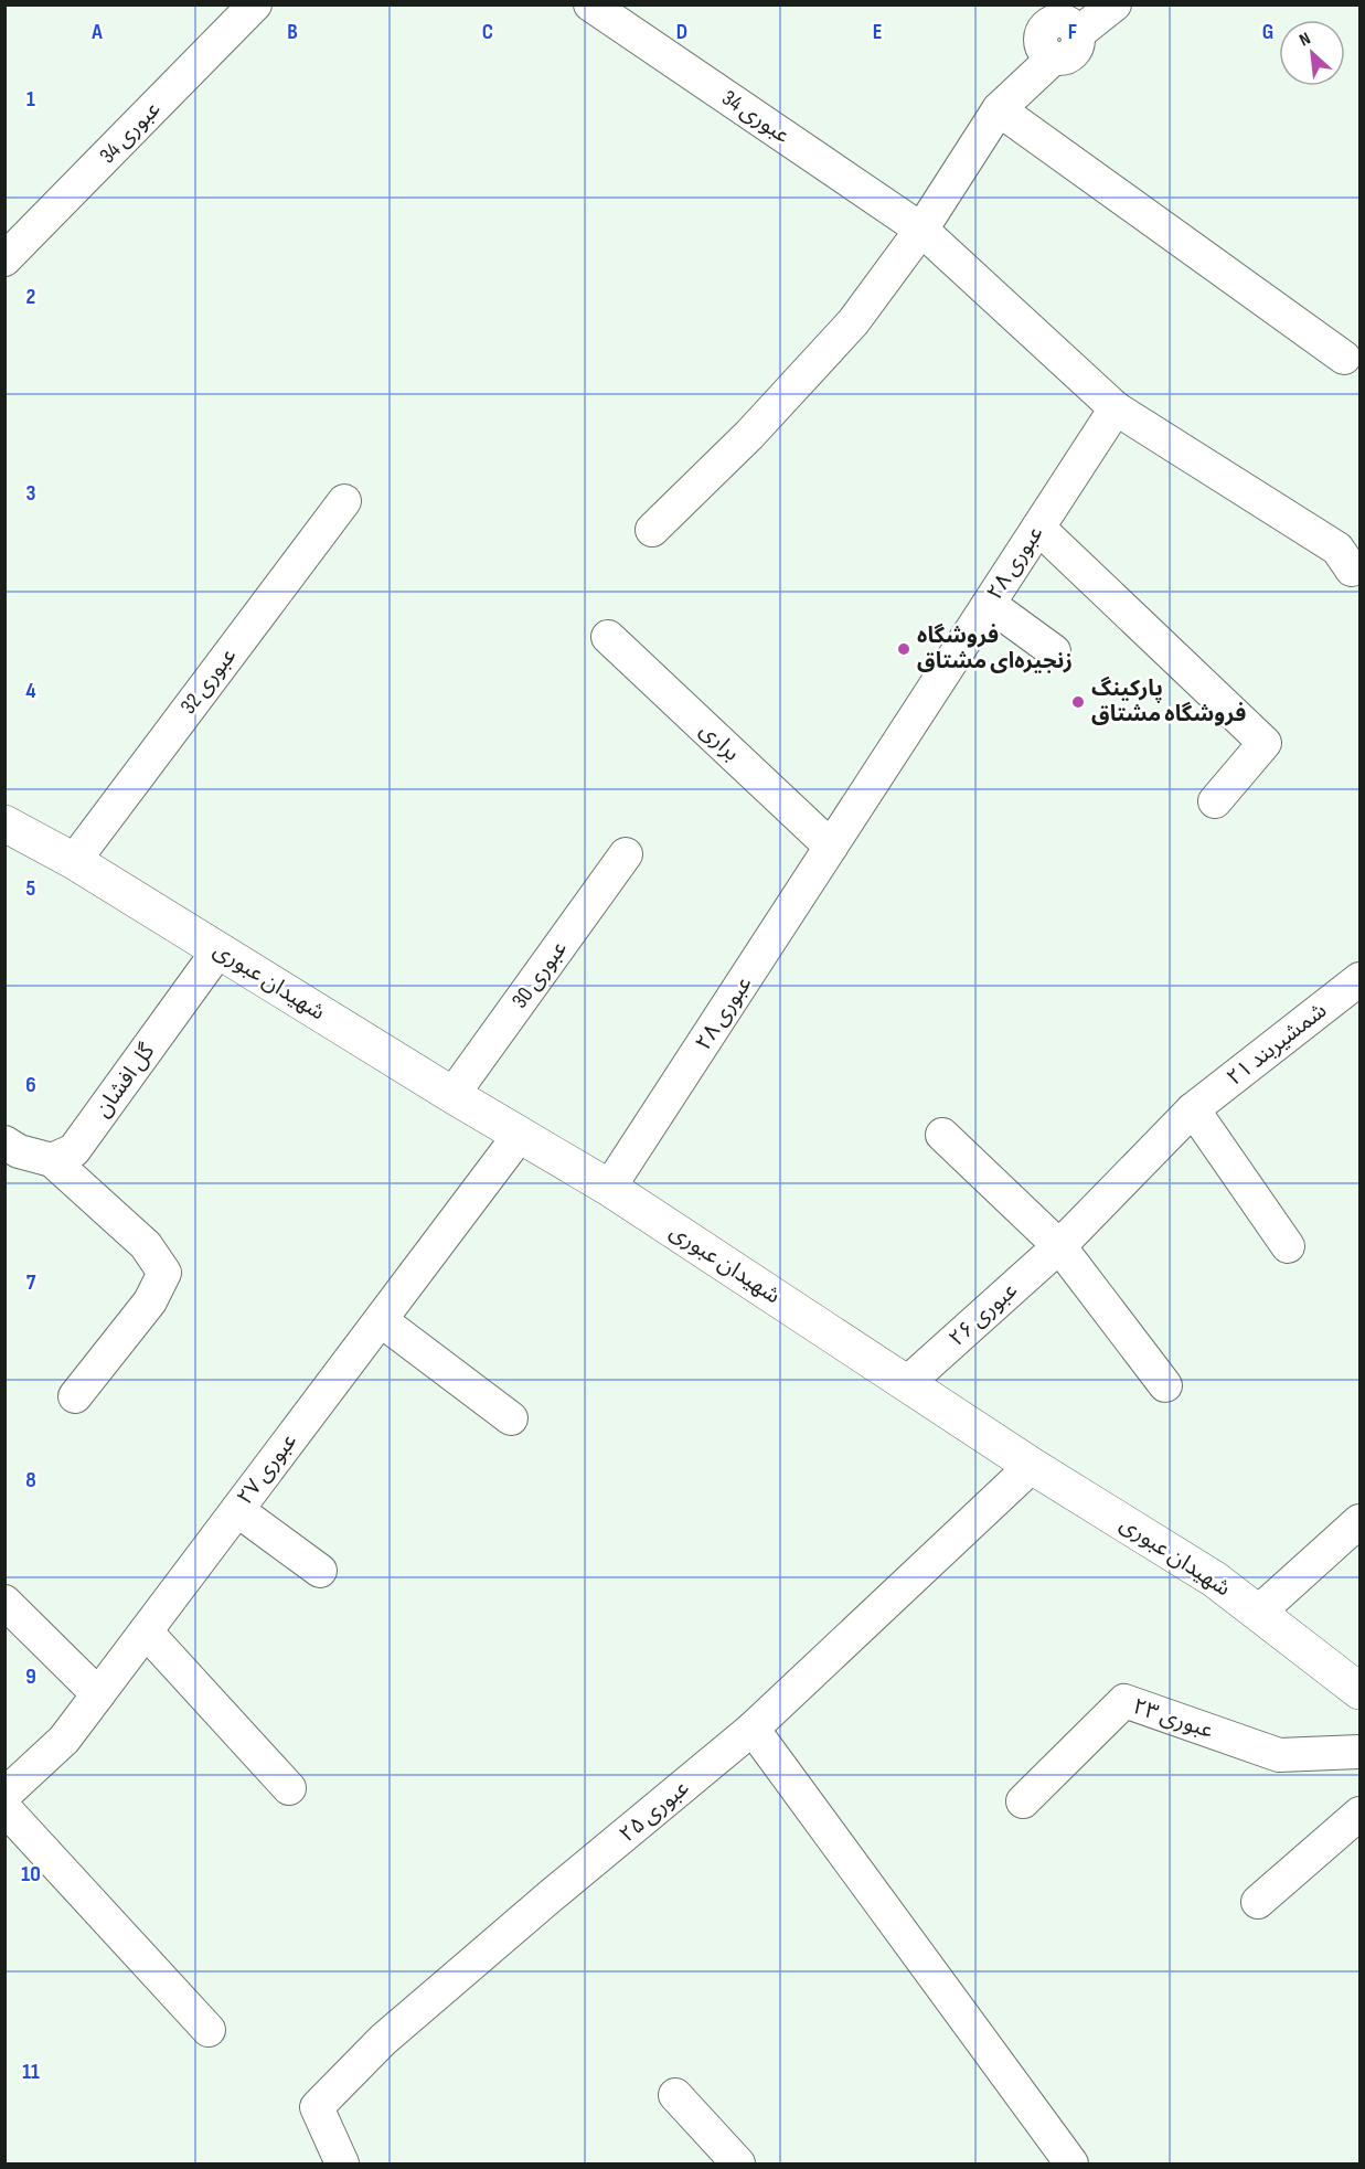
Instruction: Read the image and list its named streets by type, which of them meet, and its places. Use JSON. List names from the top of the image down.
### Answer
{
  "streets": {
    "main road": ["شهیدان عبوری"],
    "street": [
      "عبوری 34",
      "عبوری ۲۸",
      "عبوری 32",
      "براری",
      "عبوری 30",
      "شمشیربند ۲۱",
      "گل افشان",
      "عبوری ۲۶",
      "عبوری ۲۷",
      "عبوری ۲۳",
      "عبوری ۲۵"
    ]
  },
  "crossings": [
    ["عبوری ۲۸", "براری"],
    ["عبوری ۲۸", "شهیدان عبوری"],
    ["عبوری 32", "شهیدان عبوری"],
    ["عبوری 30", "شهیدان عبوری"],
    ["شهیدان عبوری", "گل افشان"],
    ["شهیدان عبوری", "عبوری ۲۶"],
    ["شهیدان عبوری", "عبوری ۲۷"],
    ["شهیدان عبوری", "عبوری ۲۵"],
    ["شمشیربند ۲۱", "عبوری ۲۶"]
  ],
  "places": ["فروشگاه زنجیره‌ای مشتاق", "پارکینگ فروشگاه مشتاق"],
  "north": "top left",
  "grid": {
    "columns": [
      "A",
      "B",
      "C",
      "D",
      "E",
      "F",
      "G"
    ],
    "rows": [
      "1",
      "2",
      "3",
      "4",
      "5",
      "6",
      "7",
      "8",
      "9",
      "10",
      "11"
    ]
  }
}
